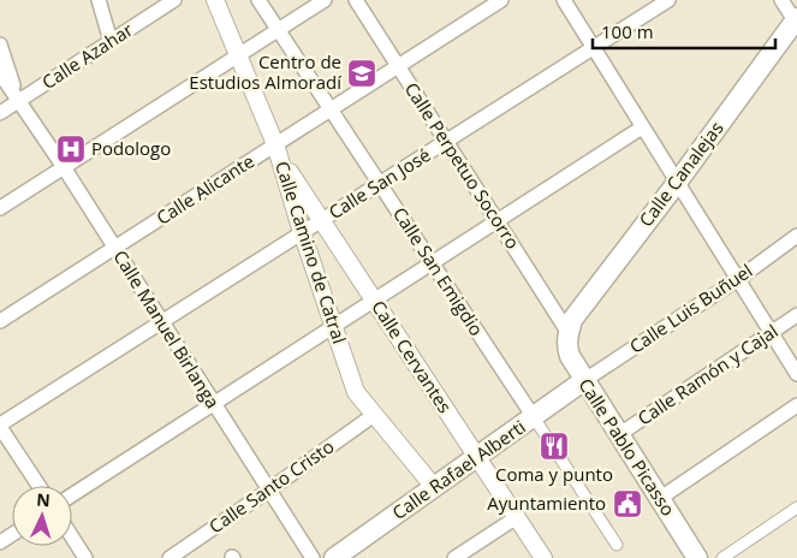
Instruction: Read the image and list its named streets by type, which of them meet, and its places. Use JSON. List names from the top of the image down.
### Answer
{
  "streets": {
    "main road": ["Calle Canalejas", "Calle Pablo Picasso", "Calle Rafael Alberti"],
    "street": [
      "Calle Azahar",
      "Calle Perpetuo Socorro",
      "Calle San José",
      "Calle Alicante",
      "Calle Camino de Catral",
      "Calle San Emigdio",
      "Calle Luis Buñuel",
      "Calle Manuel Birlanga",
      "Calle Cervantes",
      "Calle Ramón y Cajal",
      "Calle Santo Cristo"
    ]
  },
  "crossings": [
    ["Calle Azahar", "Calle Manuel Birlanga"],
    ["Calle Perpetuo Socorro", "Calle Canalejas"],
    ["Calle Perpetuo Socorro", "Calle San José"],
    ["Calle Perpetuo Socorro", "Calle Alicante"],
    ["Calle Perpetuo Socorro", "Calle Pablo Picasso"],
    ["Calle Canalejas", "Calle Pablo Picasso"],
    ["Calle San José", "Calle Camino de Catral"],
    ["Calle San José", "Calle San Emigdio"],
    ["Calle San José", "Calle Manuel Birlanga"],
    ["Calle San José", "Calle Cervantes"],
    ["Calle Alicante", "Calle Camino de Catral"],
    ["Calle Alicante", "Calle San Emigdio"],
    ["Calle Alicante", "Calle Manuel Birlanga"],
    ["Calle Alicante", "Calle Cervantes"],
    ["Calle Camino de Catral", "Calle Cervantes"],
    ["Calle Camino de Catral", "Calle Rafael Alberti"],
    ["Calle Camino de Catral", "Calle Santo Cristo"],
    ["Calle San Emigdio", "Calle Rafael Alberti"],
    ["Calle Luis Buñuel", "Calle Pablo Picasso"],
    ["Calle Luis Buñuel", "Calle Rafael Alberti"],
    ["Calle Manuel Birlanga", "Calle Santo Cristo"],
    ["Calle Cervantes", "Calle Rafael Alberti"],
    ["Calle Ramón y Cajal", "Calle Pablo Picasso"],
    ["Calle Pablo Picasso", "Calle Rafael Alberti"]
  ],
  "places": {
    "school or university": ["Centro de Estudios Almoradí"],
    "hospital": ["Podologo"],
    "restaurant": ["Coma y punto"],
    "public building": ["Ayuntamiento"]
  },
  "scale_bar": "100 m",
  "north": "top"
}
